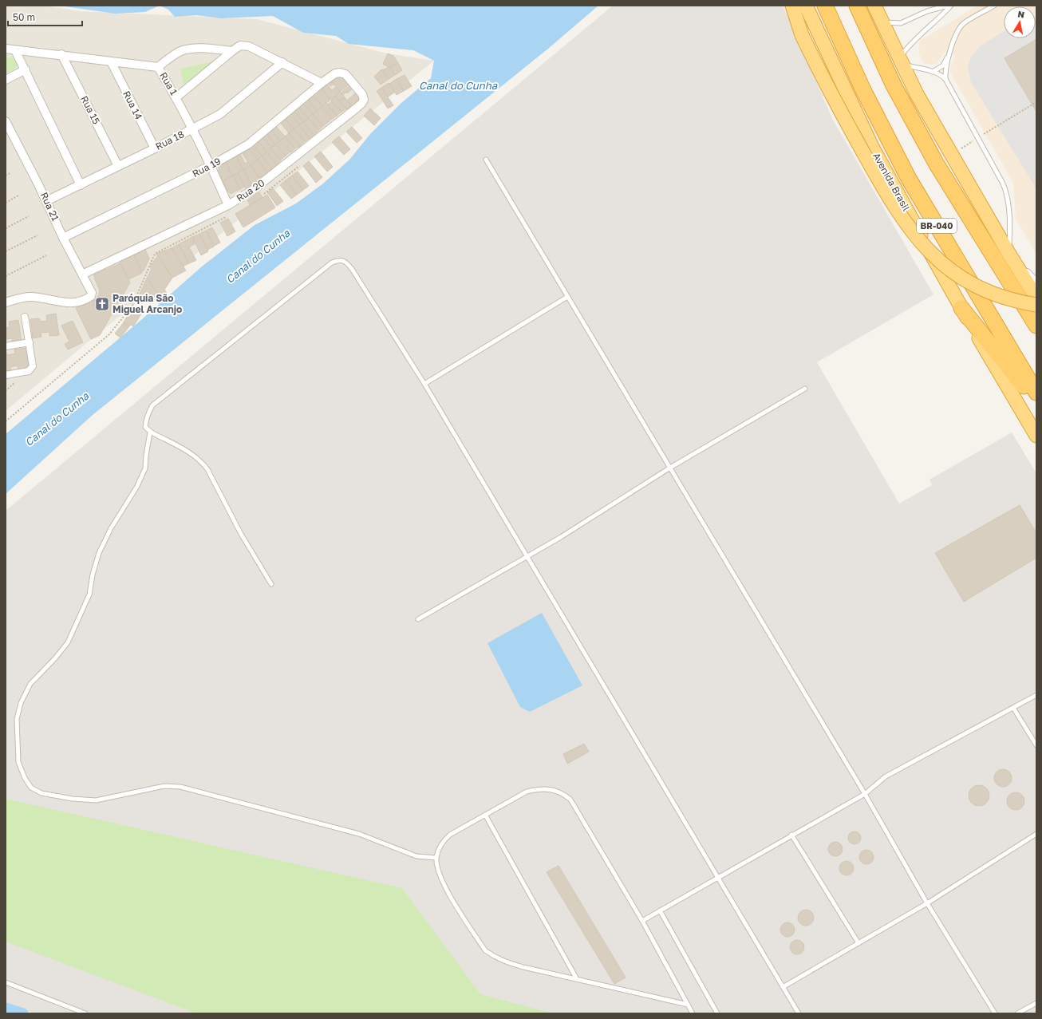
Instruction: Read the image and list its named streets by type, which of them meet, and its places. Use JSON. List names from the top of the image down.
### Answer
{
  "streets": {
    "highway": ["Avenida Brasil", "BR-040"],
    "street": [
      "Rua 1",
      "Rua 14",
      "Rua 15",
      "Rua 18",
      "Rua 19",
      "Rua 20",
      "Rua 21"
    ]
  },
  "crossings": [
    ["Rua 1", "Rua 14"],
    ["Rua 1", "Rua 15"],
    ["Rua 1", "Rua 18"],
    ["Rua 1", "Rua 19"],
    ["Rua 1", "Rua 20"],
    ["Rua 14", "Rua 18"],
    ["Rua 15", "Rua 18"],
    ["Rua 18", "Rua 21"],
    ["Rua 19", "Rua 20"],
    ["Rua 19", "Rua 21"],
    ["Rua 20", "Rua 21"]
  ],
  "water": ["Canal do Cunha"],
  "places": {
    "church": ["Paróquia São Miguel Arcanjo"]
  },
  "scale_bar": "50 m",
  "north": "top"
}
